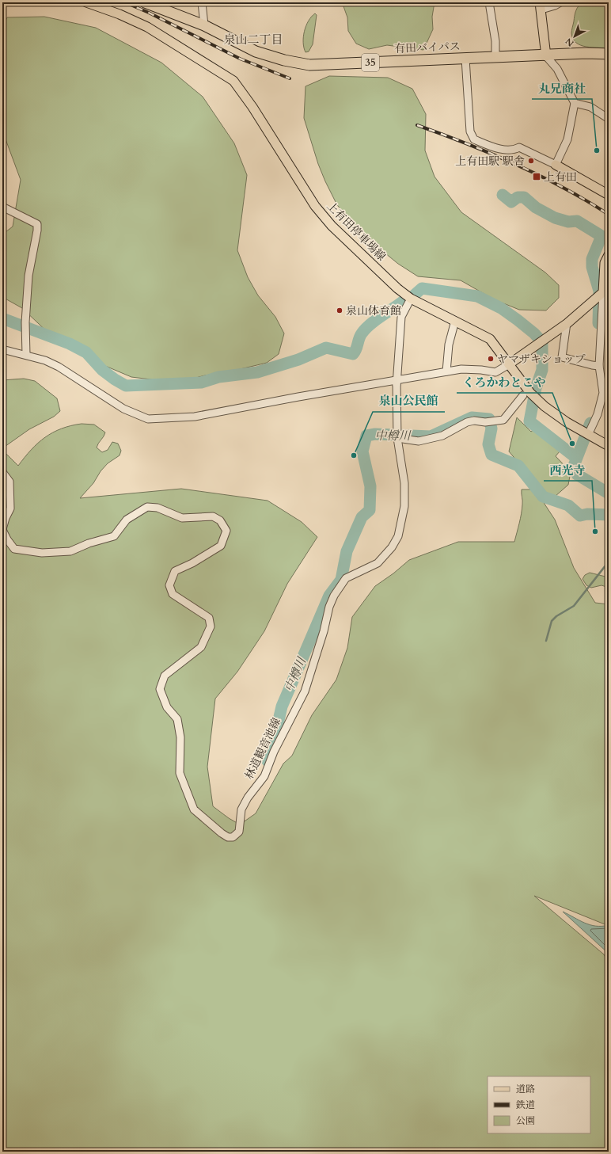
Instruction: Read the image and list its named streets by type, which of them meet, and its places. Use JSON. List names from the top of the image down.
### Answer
{
  "streets": {
    "highway": ["有田バイパス", "35"],
    "main road": ["上有田停車場線"],
    "street": ["林道観音池線"]
  },
  "districts": ["泉山二丁目"],
  "water": ["中樽川"],
  "places": {
    "other": [
      "丸兄商社",
      "上有田駅 駅舎",
      "泉山体育館",
      "ヤマザキショップ",
      "くろかわとこや",
      "泉山公民館",
      "西光寺"
    ],
    "transit": ["上有田"]
  },
  "legend": ["道路", "鉄道", "公園"],
  "north": "bottom left"
}
